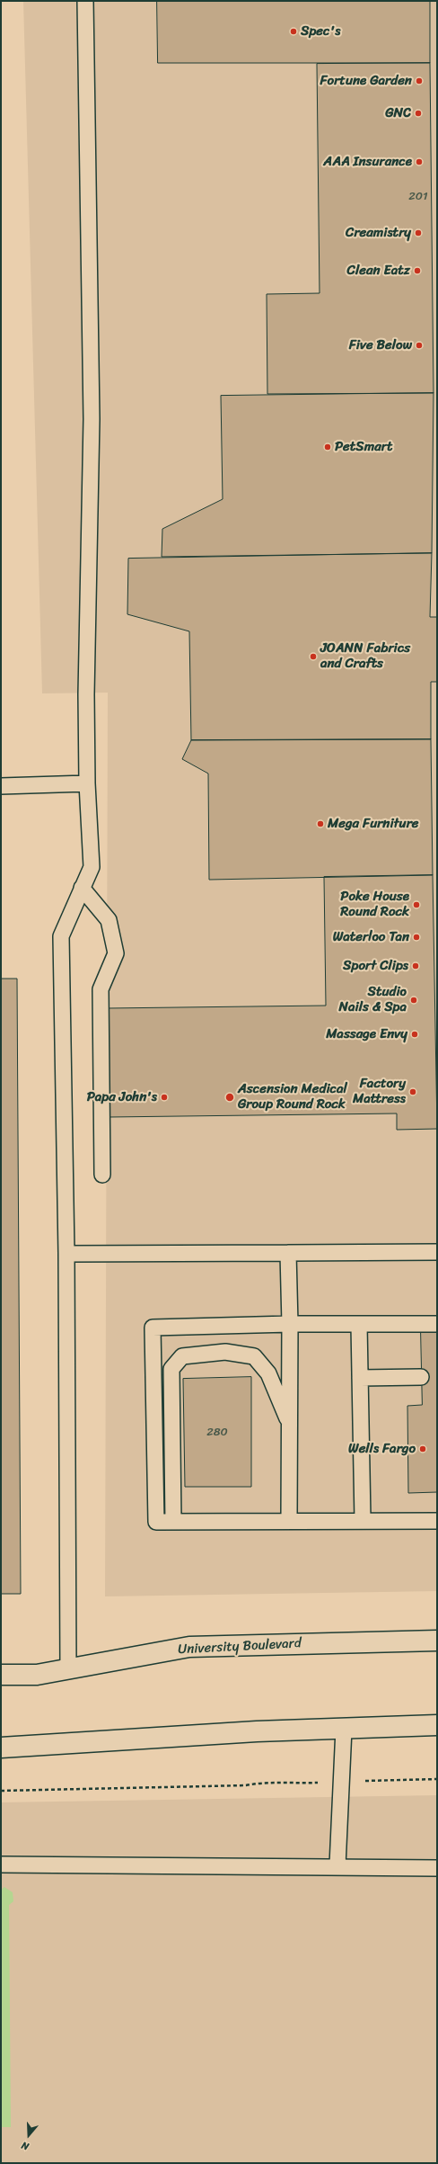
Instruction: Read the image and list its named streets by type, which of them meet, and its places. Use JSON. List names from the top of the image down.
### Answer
{
  "streets": {
    "main road": ["University Boulevard"]
  },
  "places": [
    "Spec's",
    "Fortune Garden",
    "GNC",
    "AAA Insurance",
    "Creamistry",
    "Clean Eatz",
    "Five Below",
    "PetSmart",
    "JOANN Fabrics and Crafts",
    "Mega Furniture",
    "Poke House Round Rock",
    "Waterloo Tan",
    "Sport Clips",
    "Studio Nails & Spa",
    "Massage Envy",
    "Factory Mattress",
    "Papa John's",
    "Ascension Medical Group Round Rock",
    "Wells Fargo"
  ],
  "house_numbers": ["201", "280"],
  "north": "bottom"
}
